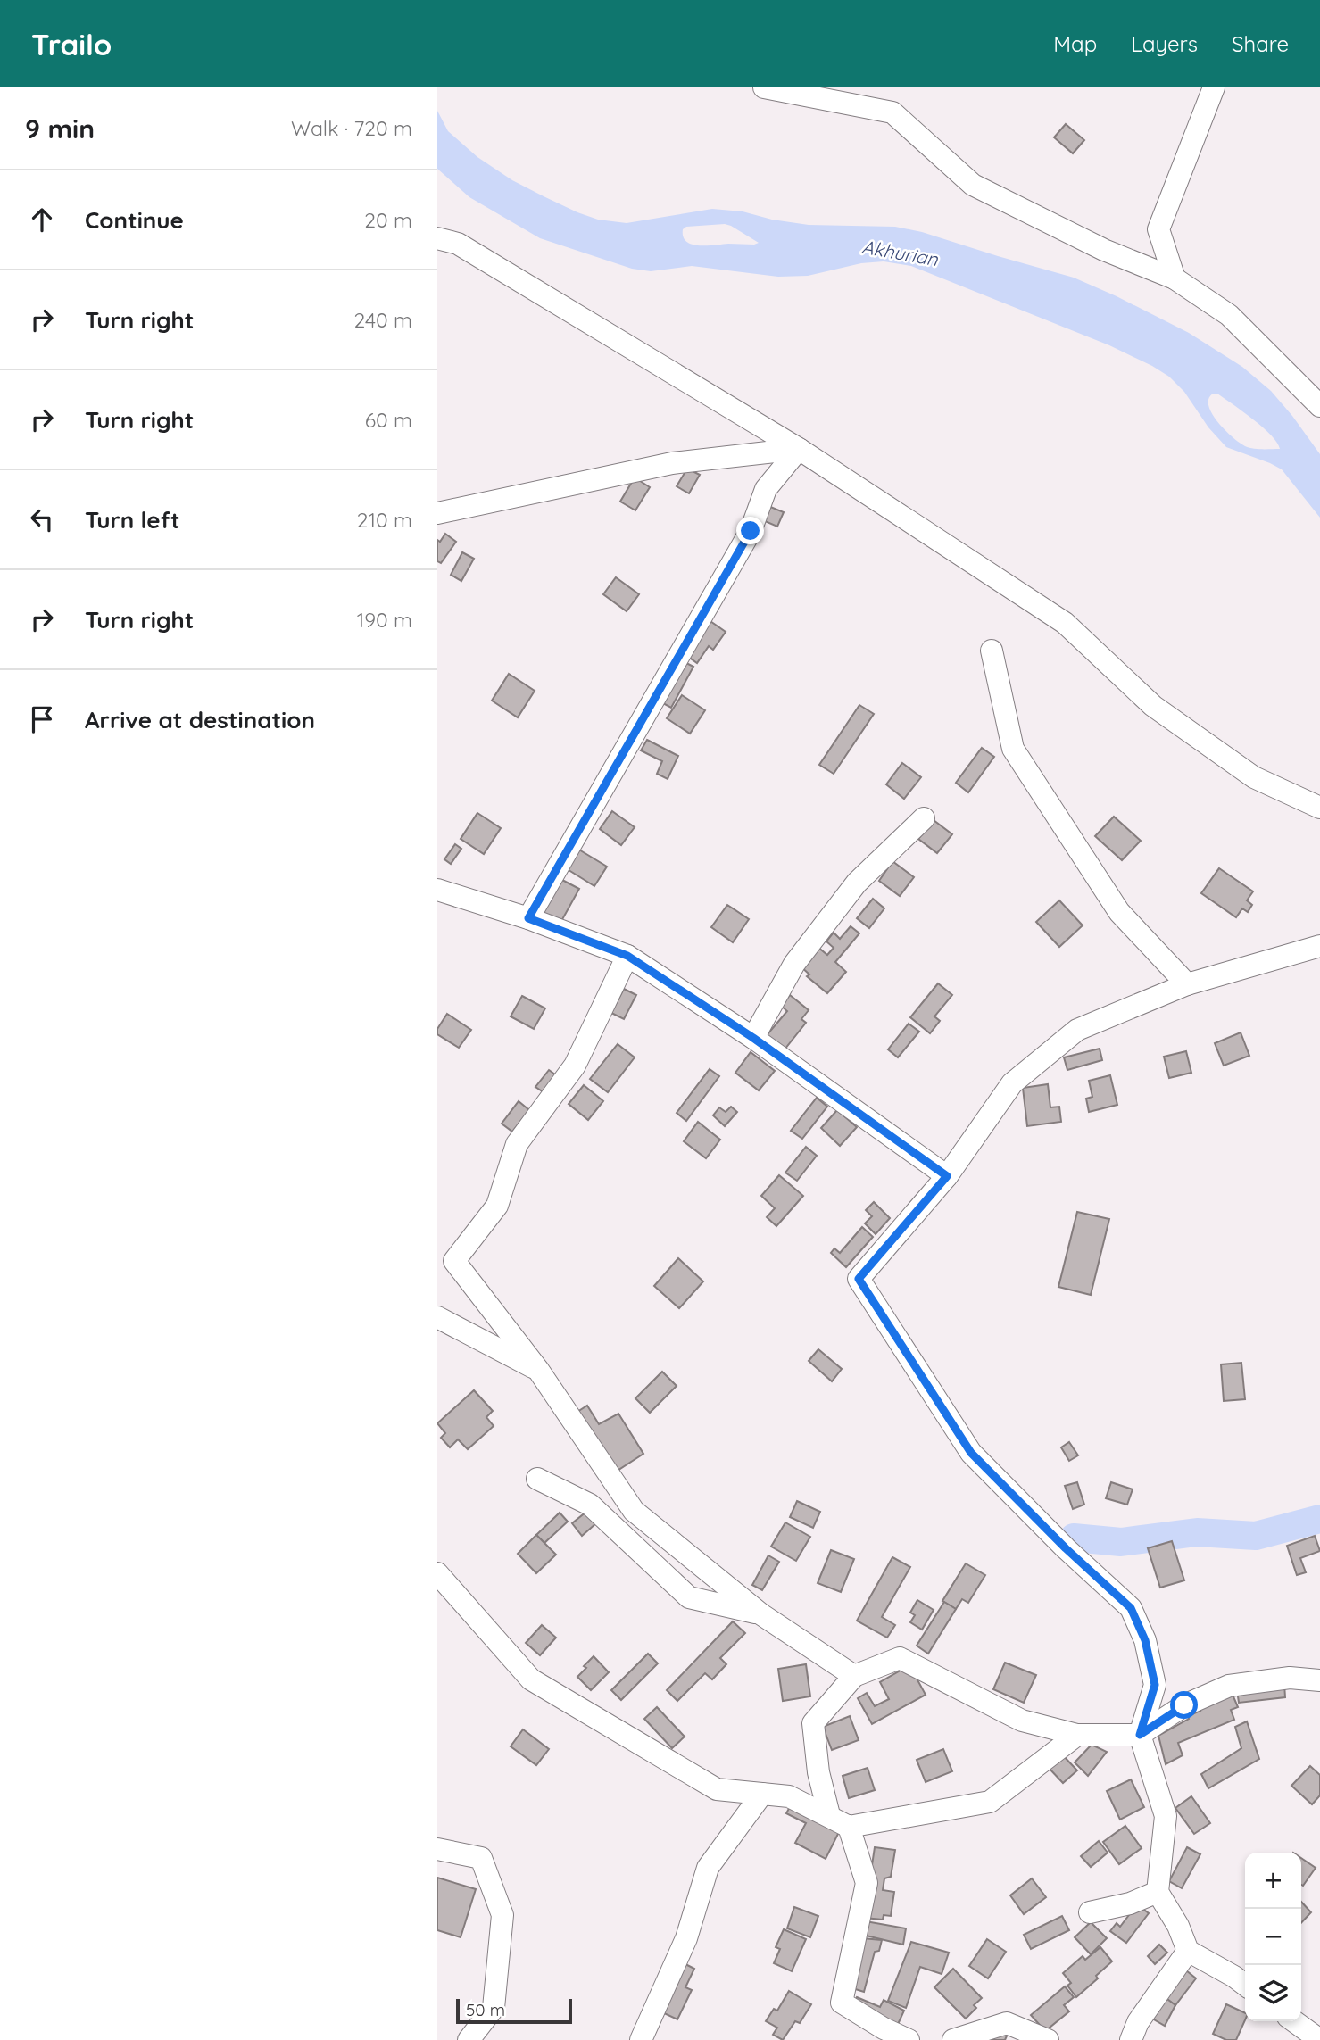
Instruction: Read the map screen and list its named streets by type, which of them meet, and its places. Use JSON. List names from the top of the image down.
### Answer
{
  "water": ["Akhurian"],
  "scale_bar": "50 m",
  "page": {
    "header": "Trailo",
    "nav": ["Map", "Layers", "Share"],
    "heading": ["9 min", "Walk · 720 m"],
    "list": [
      ["Continue", "20 m"],
      ["Turn right", "240 m"],
      ["Turn right", "60 m"],
      ["Turn left", "210 m"],
      ["Turn right", "190 m"],
      "Arrive at destination"
    ],
    "map_buttons": ["+", "−"],
    "scale": "50 m"
  }
}
